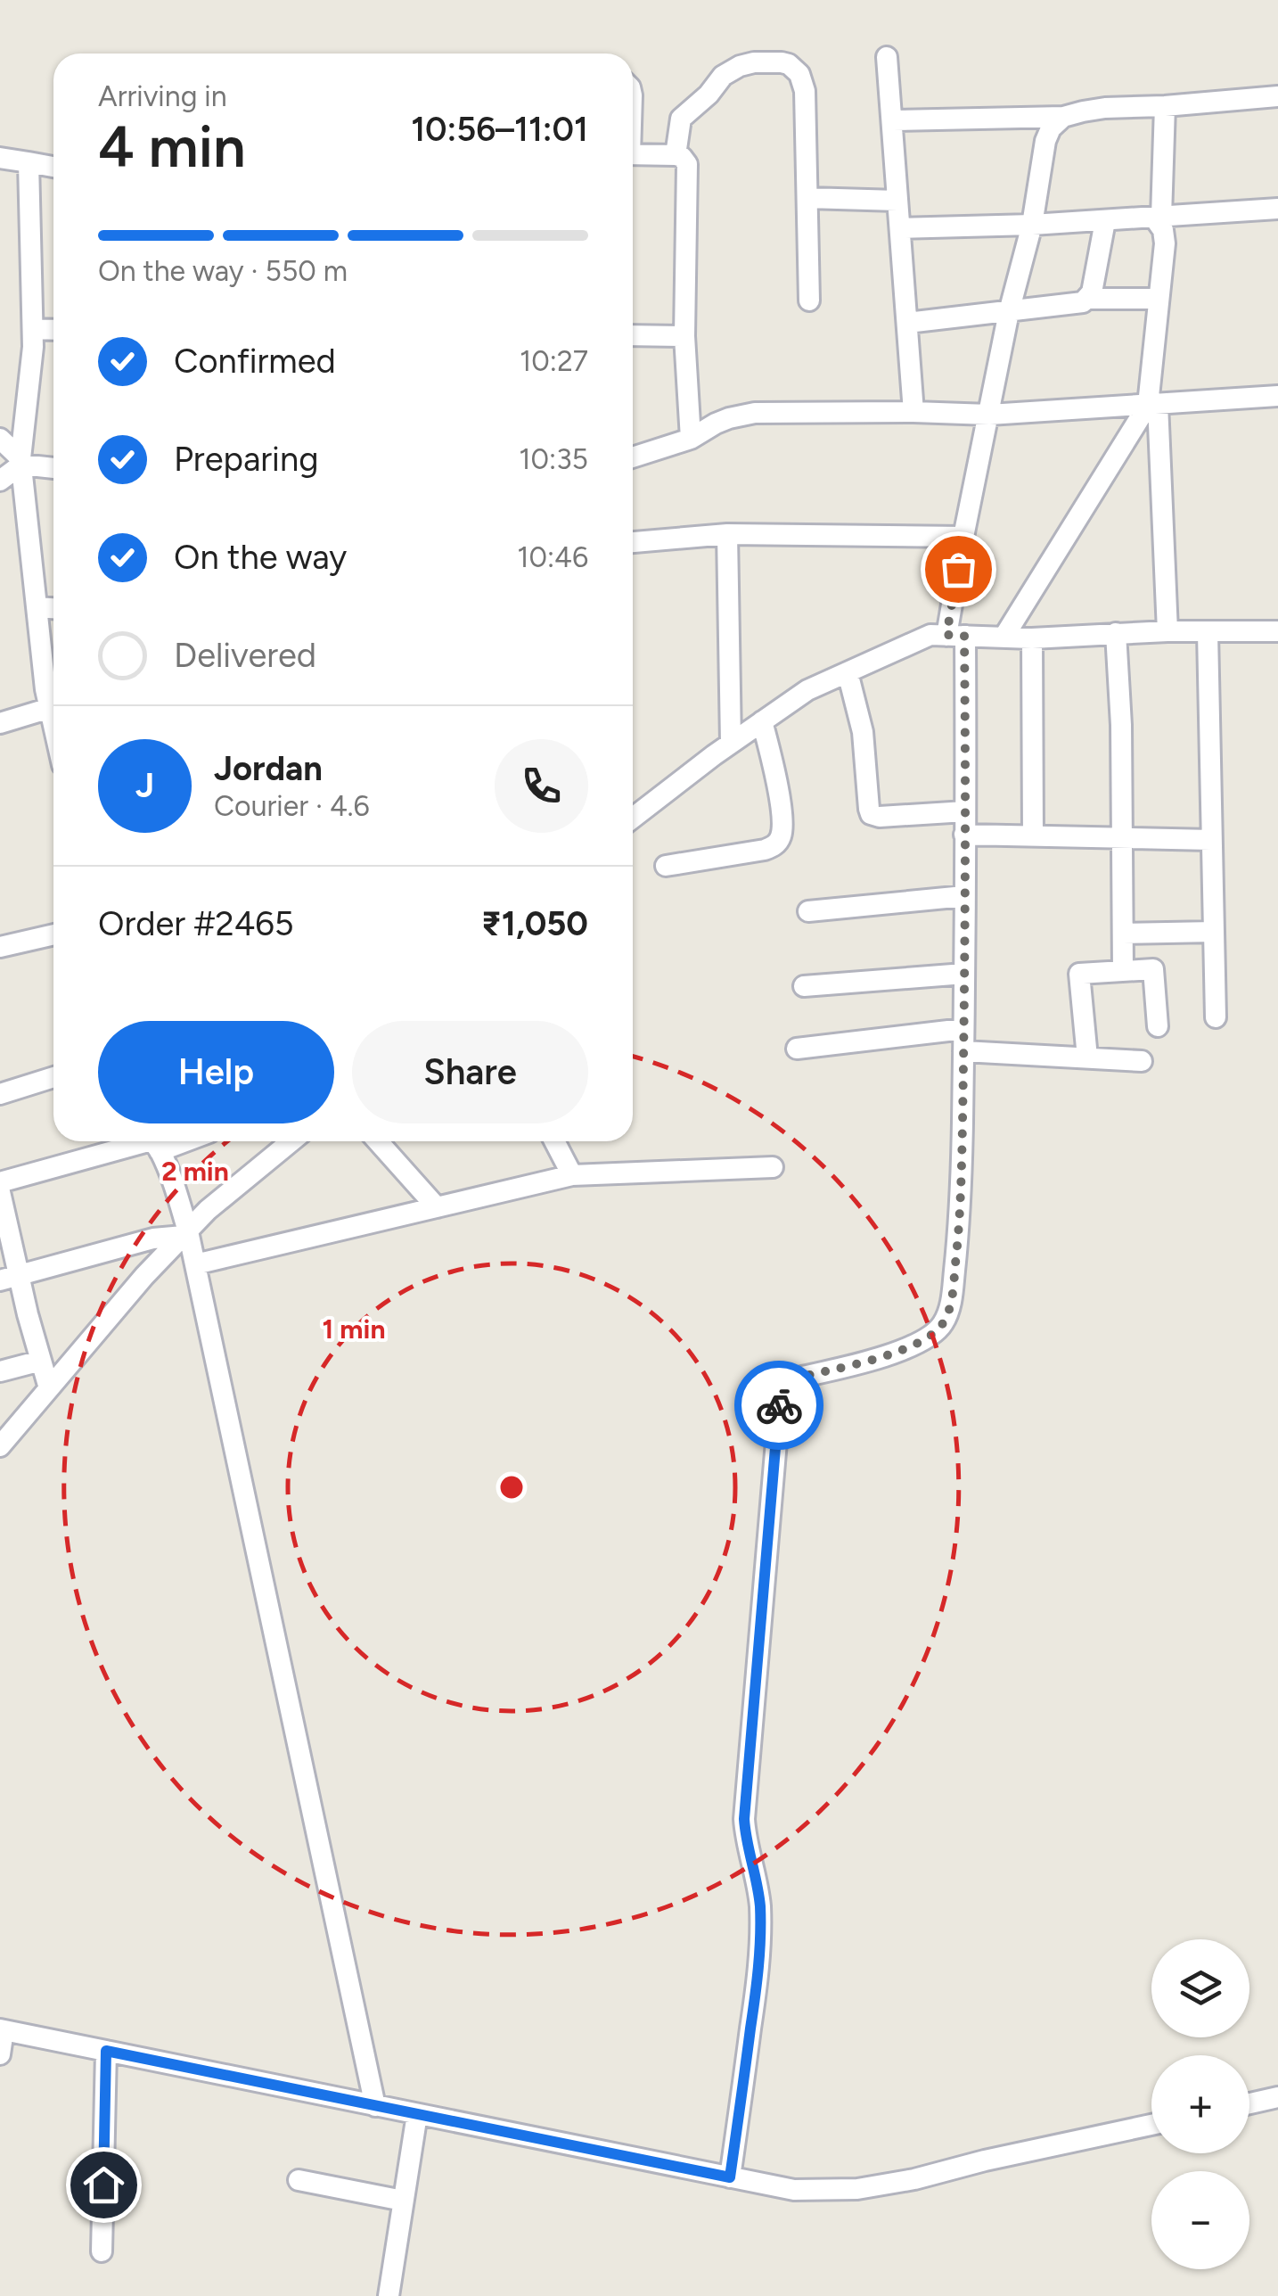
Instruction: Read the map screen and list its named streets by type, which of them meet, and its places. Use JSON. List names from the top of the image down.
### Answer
{
  "page": {
    "heading": ["4 min", "Arriving in", "10:56–11:01"],
    "panel": [
      "Jordan",
      "Courier · 4.6",
      "Order #2465",
      "₹1,050"
    ],
    "bar": "On the way · 550 m",
    "list": [
      ["Confirmed", "10:27"],
      ["Preparing", "10:35"],
      ["On the way", "10:46"],
      "Delivered"
    ],
    "round": "J",
    "buttons": ["Help", "Share"],
    "map_buttons": ["+", "−"]
  },
  "rings": ["2 min", "1 min"]
}
